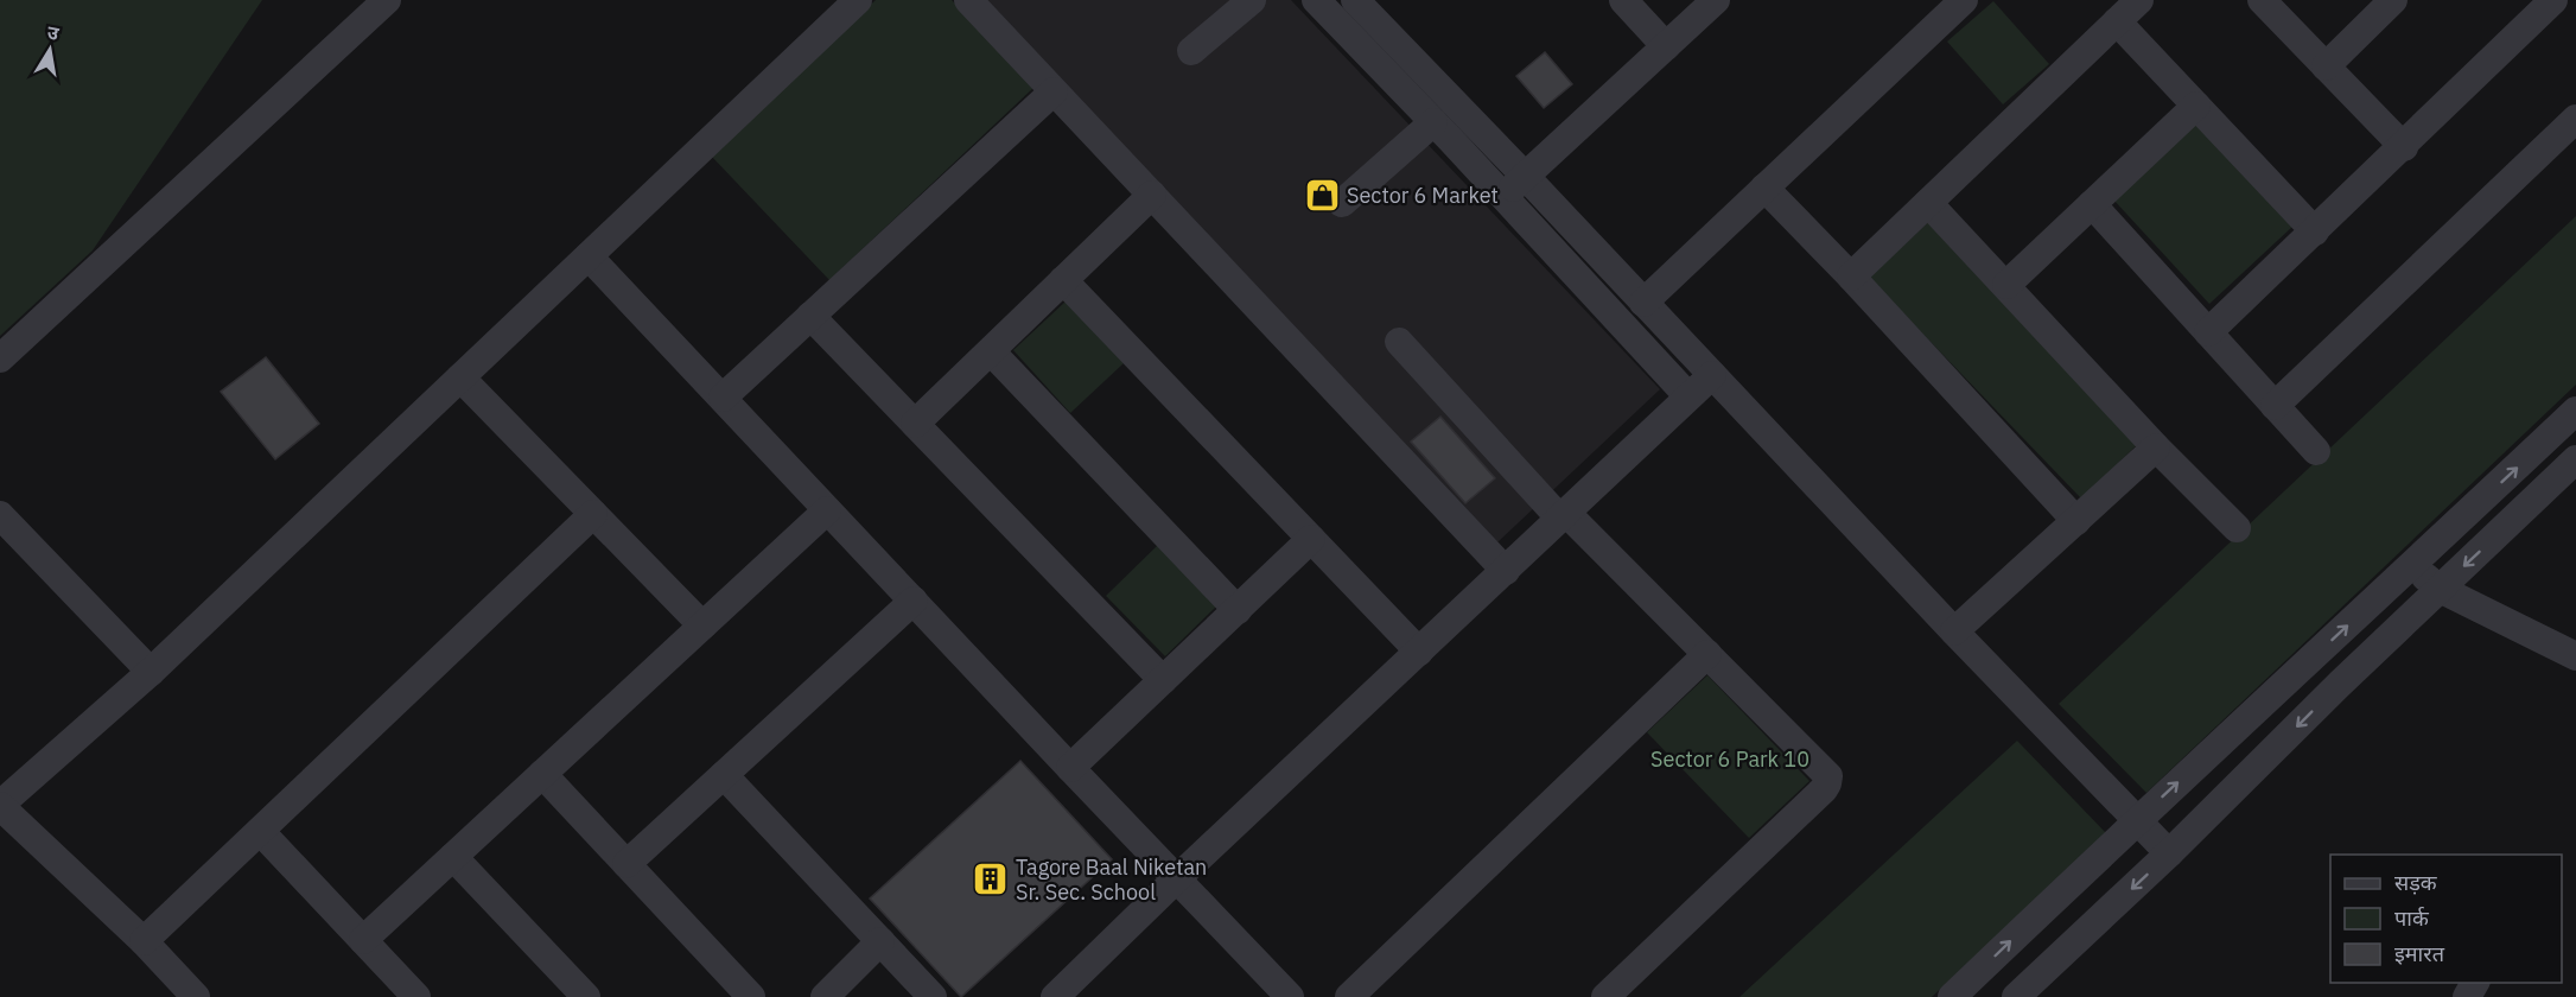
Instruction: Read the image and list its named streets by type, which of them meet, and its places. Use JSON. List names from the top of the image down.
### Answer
{
  "parks": ["Sector 6 Park 10"],
  "places": {
    "shop": ["Sector 6 Market"],
    "building": ["Tagore Baal Niketan Sr. Sec. School"]
  },
  "legend": ["सड़क", "पार्क", "इमारत"],
  "north": "top"
}
